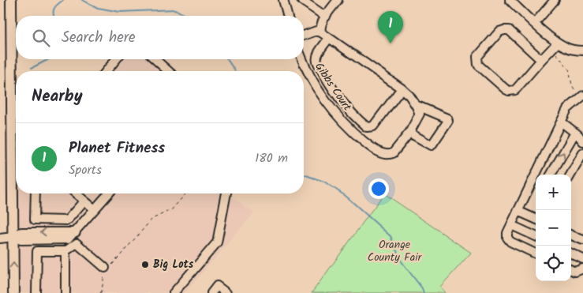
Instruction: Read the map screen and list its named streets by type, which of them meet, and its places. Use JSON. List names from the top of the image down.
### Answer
{
  "streets": {
    "street": ["Gibbs Court"]
  },
  "parks": ["Orange County Fair"],
  "places": ["Big Lots"],
  "page": {
    "pins": "1",
    "search": "Search here",
    "heading": "Nearby",
    "list": [
      {
        "mark": "1",
        "name": "Planet Fitness",
        "note": "Sports",
        "value": "180 m"
      }
    ],
    "map_buttons": ["+", "−"]
  }
}
